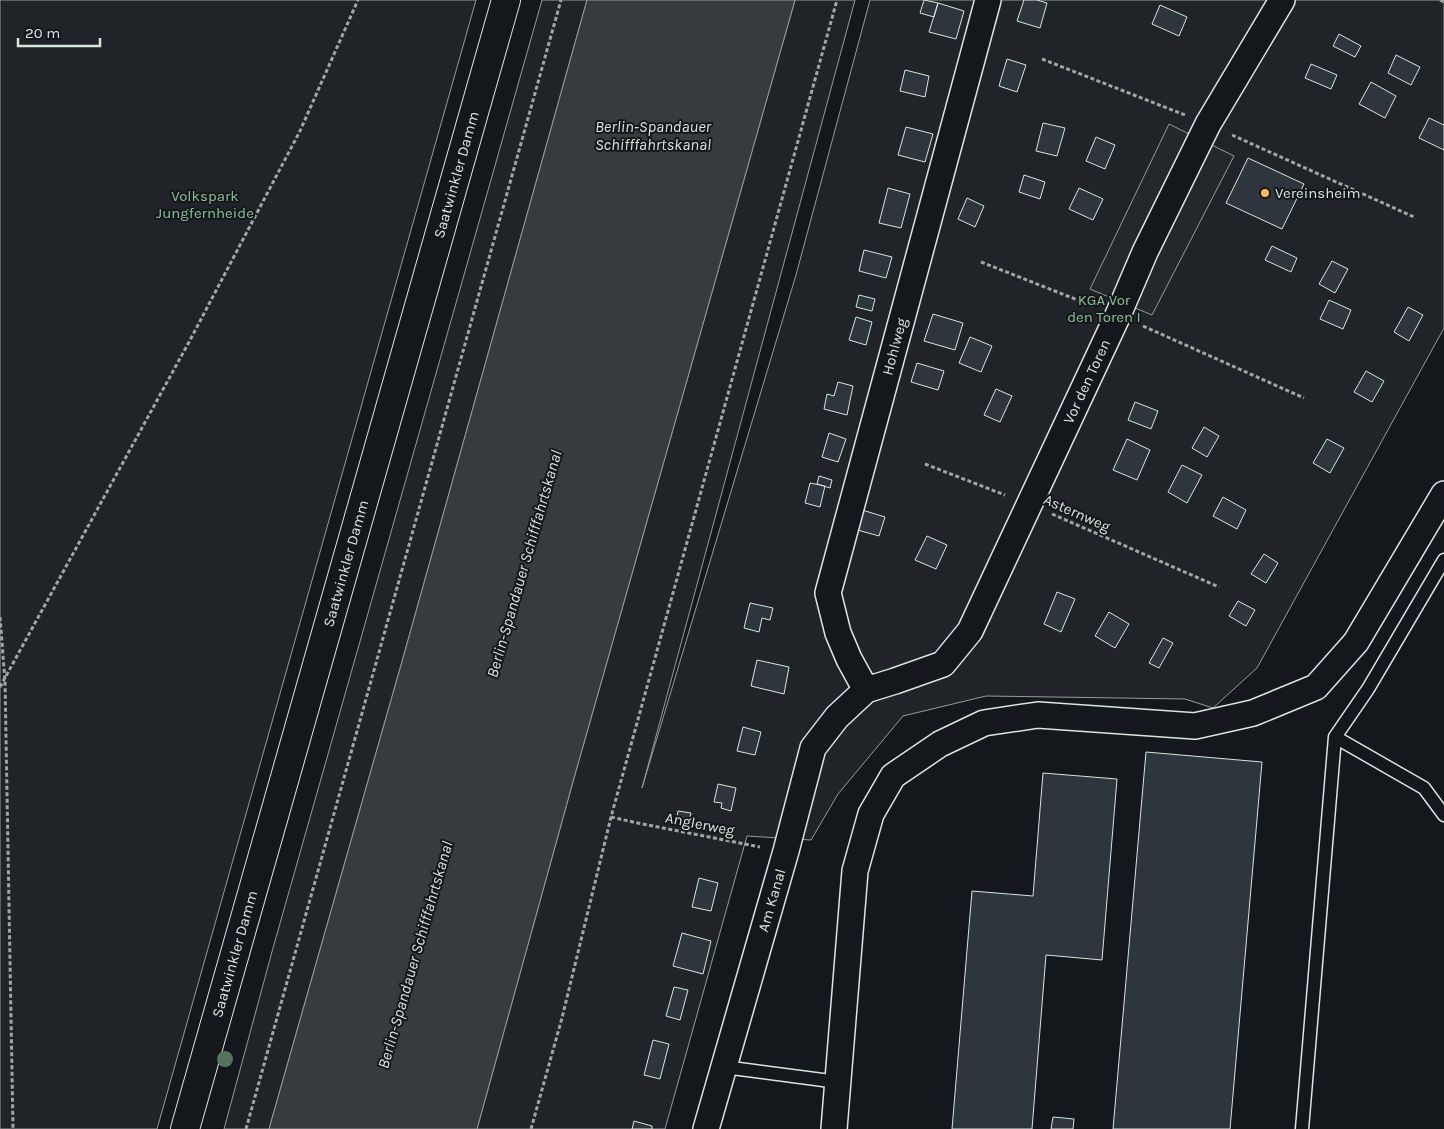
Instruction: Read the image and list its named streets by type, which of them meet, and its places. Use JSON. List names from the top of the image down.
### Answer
{
  "streets": {
    "main road": ["Saatwinkler Damm"],
    "street": ["Hohlweg", "Vor den Toren", "Am Kanal"],
    "path": ["Asternweg", "Anglerweg"]
  },
  "crossings": [
    ["Hohlweg", "Vor den Toren"],
    ["Hohlweg", "Am Kanal"],
    ["Vor den Toren", "Asternweg"],
    ["Vor den Toren", "Am Kanal"],
    ["Anglerweg", "Am Kanal"]
  ],
  "water": ["Berlin-Spandauer Schifffahrtskanal"],
  "parks": ["Volkspark Jungfernheide", "KGA Vor den Toren I"],
  "places": ["Vereinsheim"],
  "scale_bar": "20 m"
}
